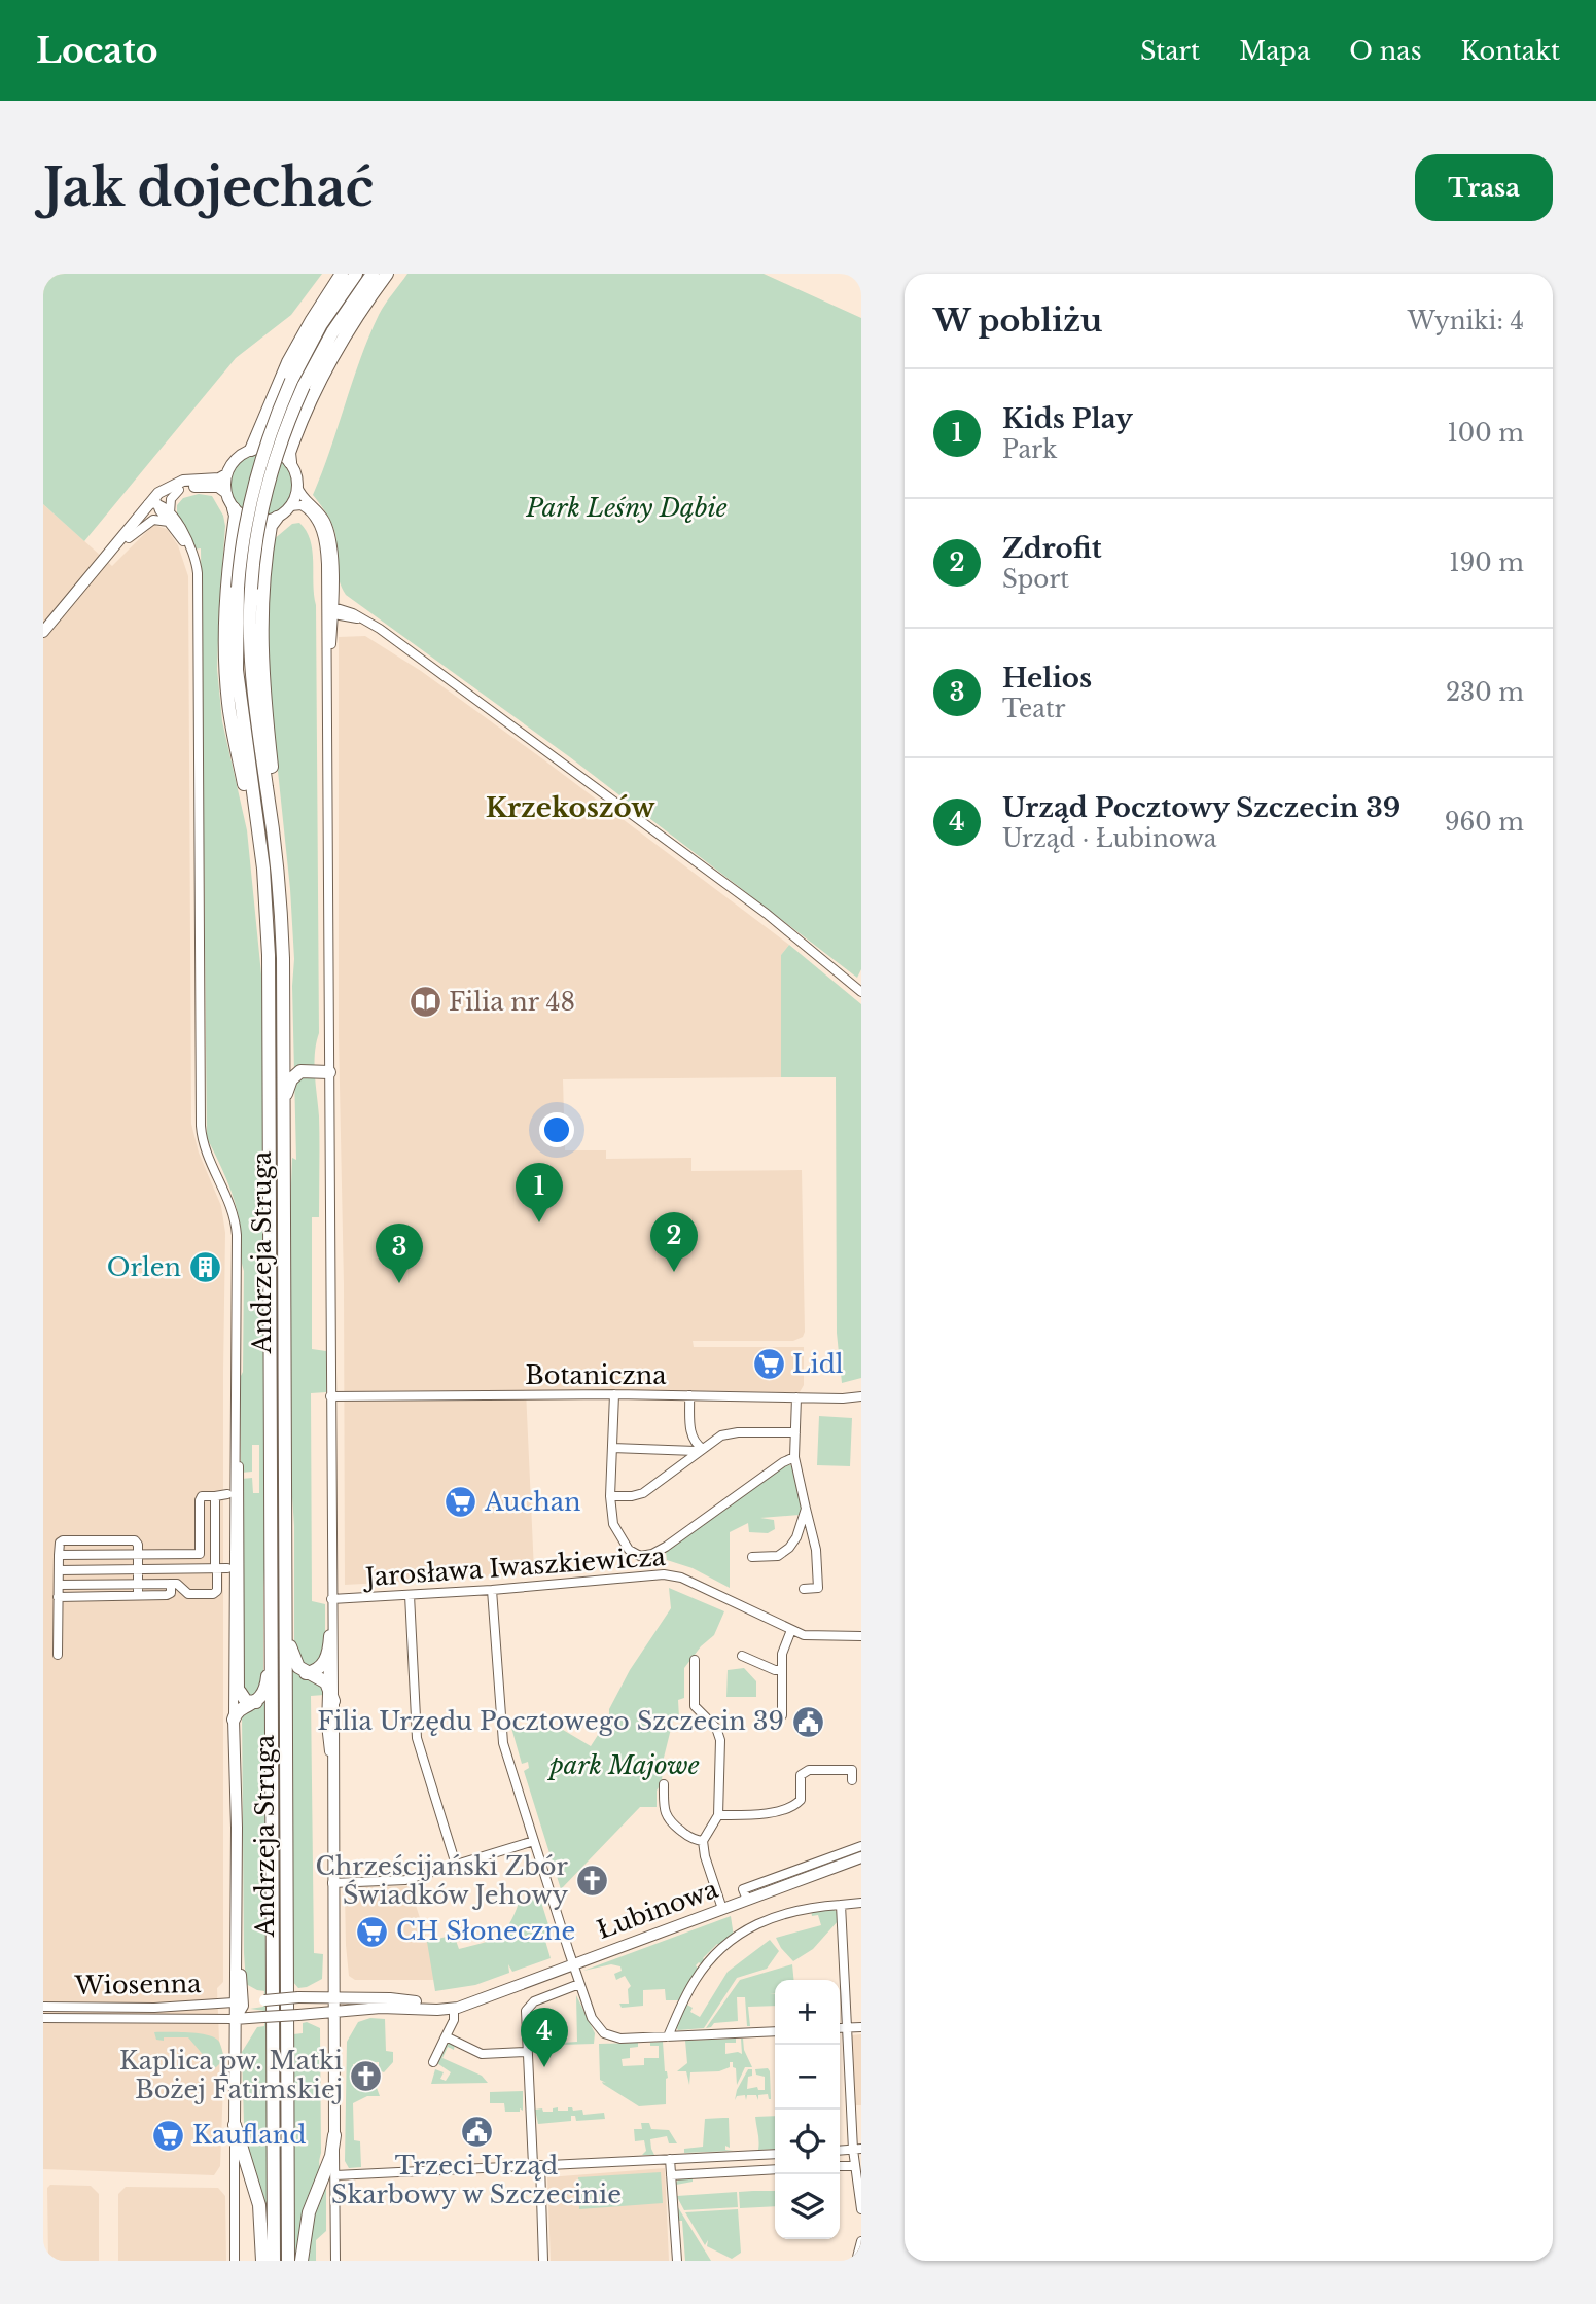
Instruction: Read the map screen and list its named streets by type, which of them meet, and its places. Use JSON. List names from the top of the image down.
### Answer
{
  "streets": {
    "main road": ["Andrzeja Struga"],
    "street": [
      "Botaniczna",
      "Jarosława Iwaszkiewicza",
      "Łubinowa",
      "Wiosenna"
    ]
  },
  "crossings": [
    ["Andrzeja Struga", "Łubinowa"],
    ["Andrzeja Struga", "Wiosenna"],
    ["Łubinowa", "Wiosenna"]
  ],
  "districts": ["Krzekoszów"],
  "parks": ["Park Leśny Dąbie", "park Majowe"],
  "places": {
    "library": ["Filia nr 48"],
    "building": ["Orlen"],
    "supermarket": [
      "Lidl",
      "Auchan",
      "CH Słoneczne",
      "Kaufland"
    ],
    "public building": ["Filia Urzędu Pocztowego Szczecin 39", "Trzeci Urząd Skarbowy w Szczecinie"],
    "church": ["Chrześcijański Zbór Świadków Jehowy", "Kaplica pw. Matki Bożej Fatimskiej"]
  },
  "page": {
    "header": "Locato",
    "nav": [
      "Start",
      "Mapa",
      "O nas",
      "Kontakt"
    ],
    "buttons": "Trasa",
    "title": "Jak dojechać",
    "heading": ["W pobliżu", "Wyniki: 4"],
    "list": [
      {
        "mark": "1",
        "name": "Kids Play",
        "note": "Park",
        "value": "100 m"
      },
      {
        "mark": "2",
        "name": "Zdrofit",
        "note": "Sport",
        "value": "190 m"
      },
      {
        "mark": "3",
        "name": "Helios",
        "note": "Teatr",
        "value": "230 m"
      },
      {
        "mark": "4",
        "name": "Urząd Pocztowy Szczecin 39",
        "note": "Urząd · Łubinowa",
        "value": "960 m"
      }
    ],
    "pins": [
      "1",
      "2",
      "3",
      "4"
    ],
    "map_buttons": ["+", "−"]
  }
}
